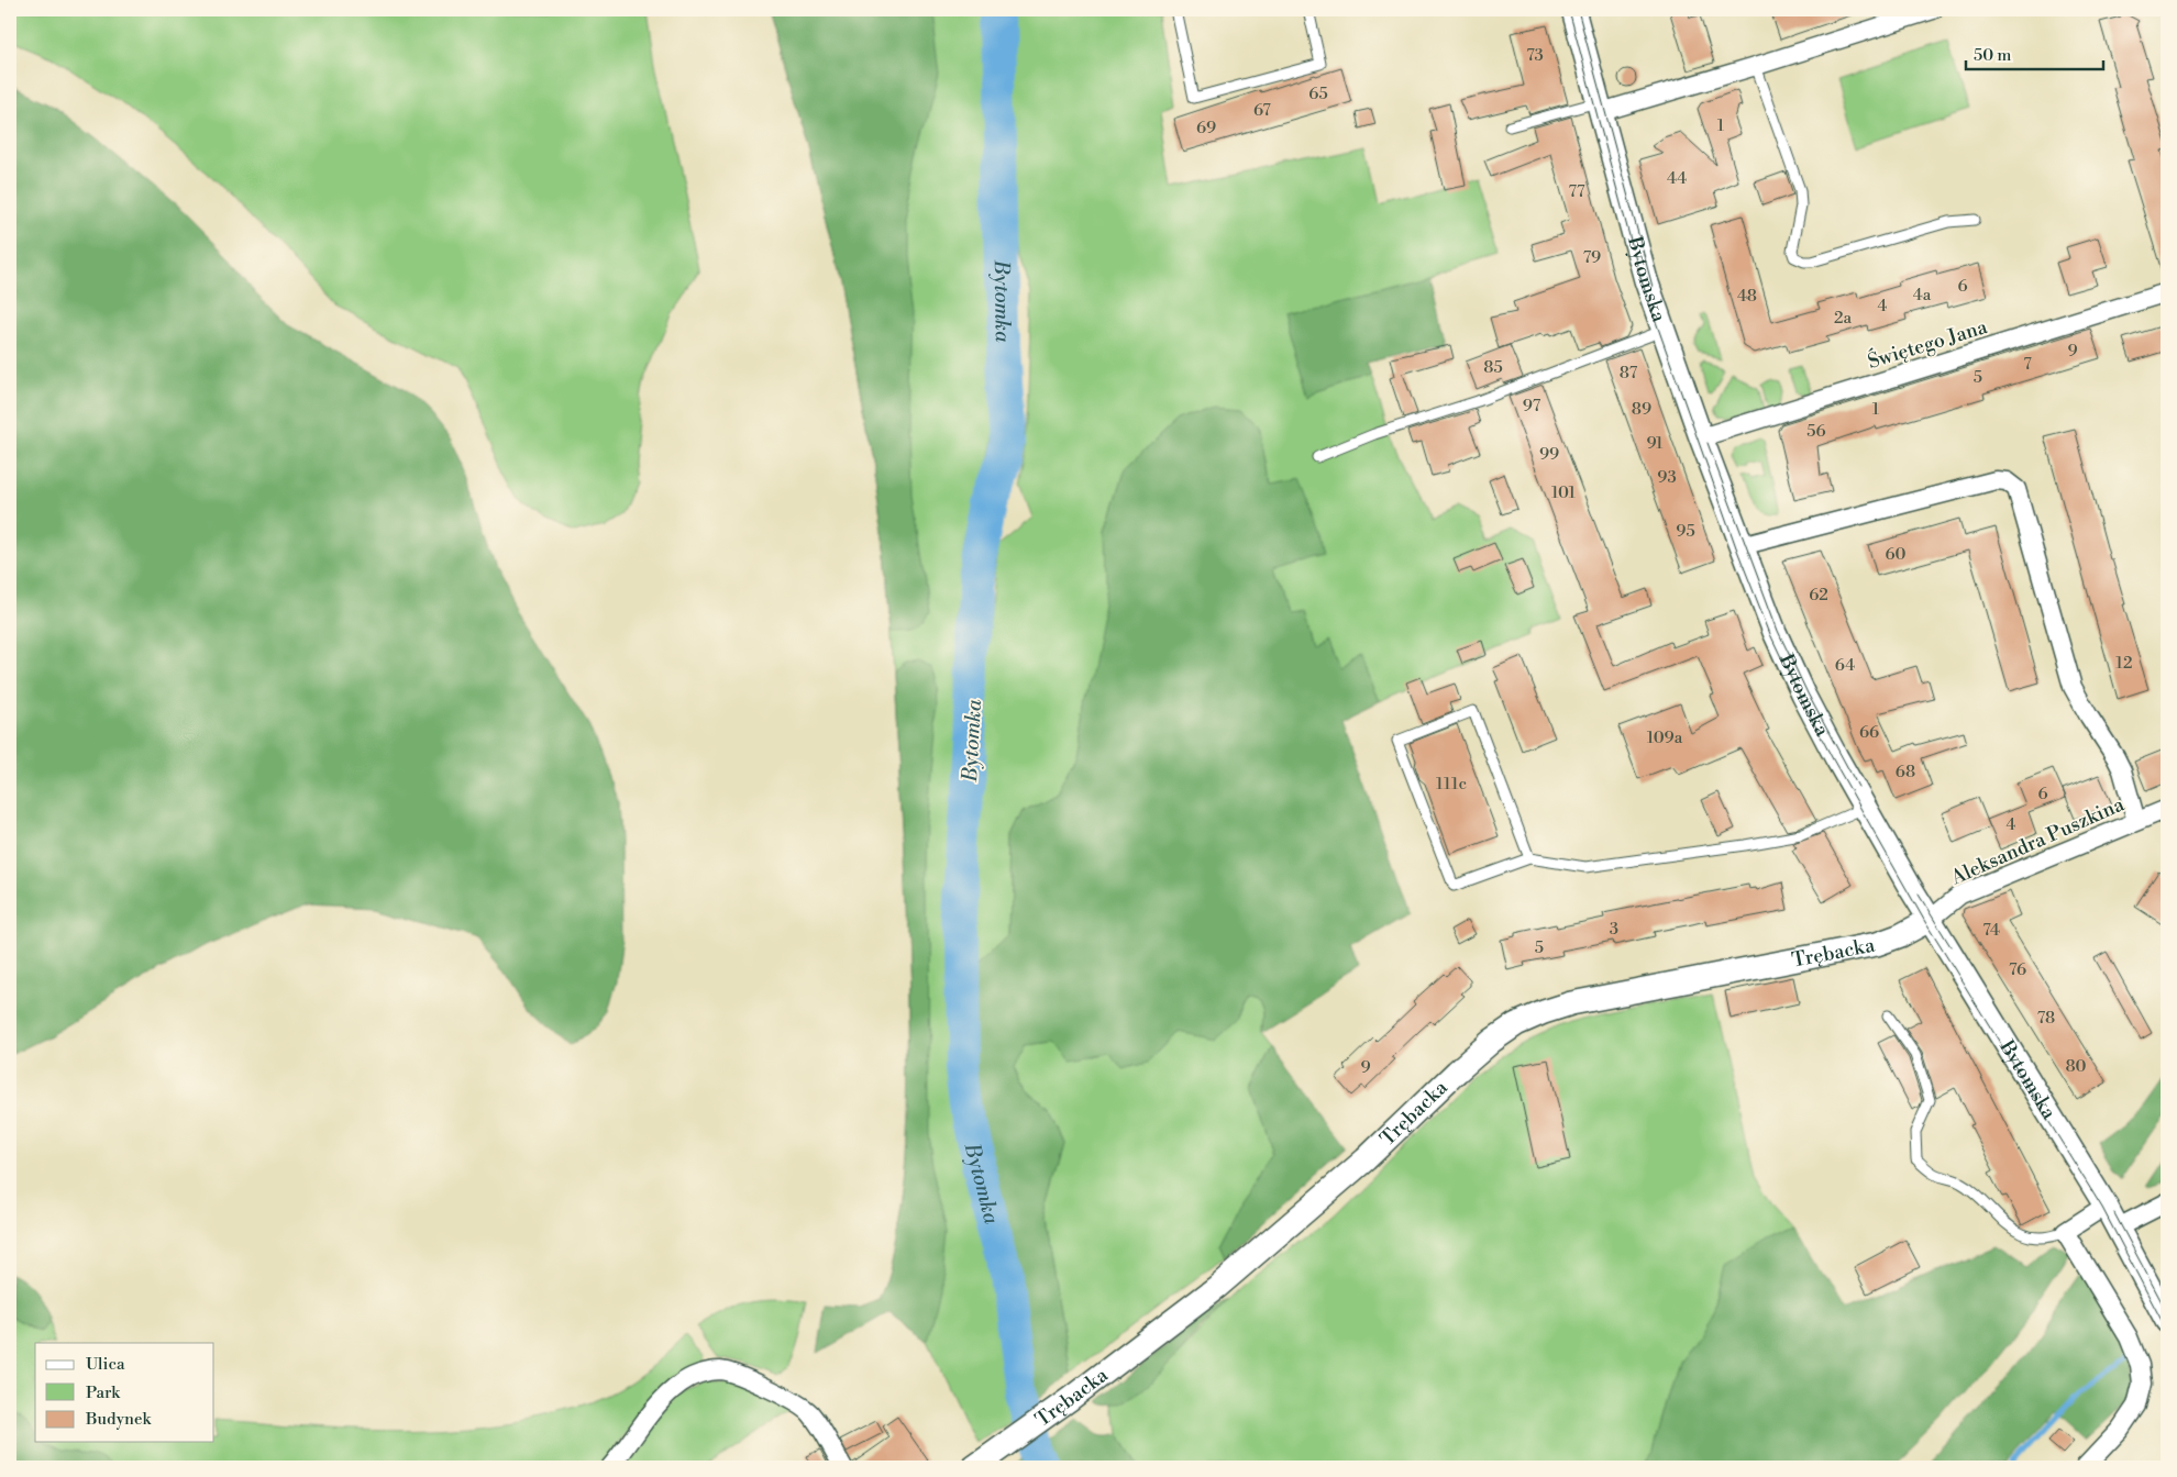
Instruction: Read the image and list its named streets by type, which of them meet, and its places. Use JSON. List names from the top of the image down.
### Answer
{
  "streets": {
    "street": [
      "Bytomska",
      "Świętego Jana",
      "Aleksandra Puszkina",
      "Trębacka"
    ]
  },
  "crossings": [
    ["Bytomska", "Świętego Jana"],
    ["Bytomska", "Aleksandra Puszkina"],
    ["Bytomska", "Trębacka"],
    ["Aleksandra Puszkina", "Trębacka"]
  ],
  "water": ["Bytomka"],
  "house_numbers": [
    "73",
    "65",
    "67",
    "1",
    "69",
    "44",
    "77",
    "79",
    "6",
    "4a",
    "48",
    "4",
    "2a",
    "9",
    "7",
    "85",
    "87",
    "5",
    "97",
    "89",
    "1",
    "56",
    "91",
    "99",
    "93",
    "101",
    "95",
    "60",
    "62",
    "12",
    "64",
    "66",
    "109a",
    "68",
    "111c",
    "6",
    "4",
    "3",
    "74",
    "5",
    "76",
    "78",
    "80",
    "9"
  ],
  "legend": ["Ulica", "Park", "Budynek"],
  "scale_bar": "50 m"
}
